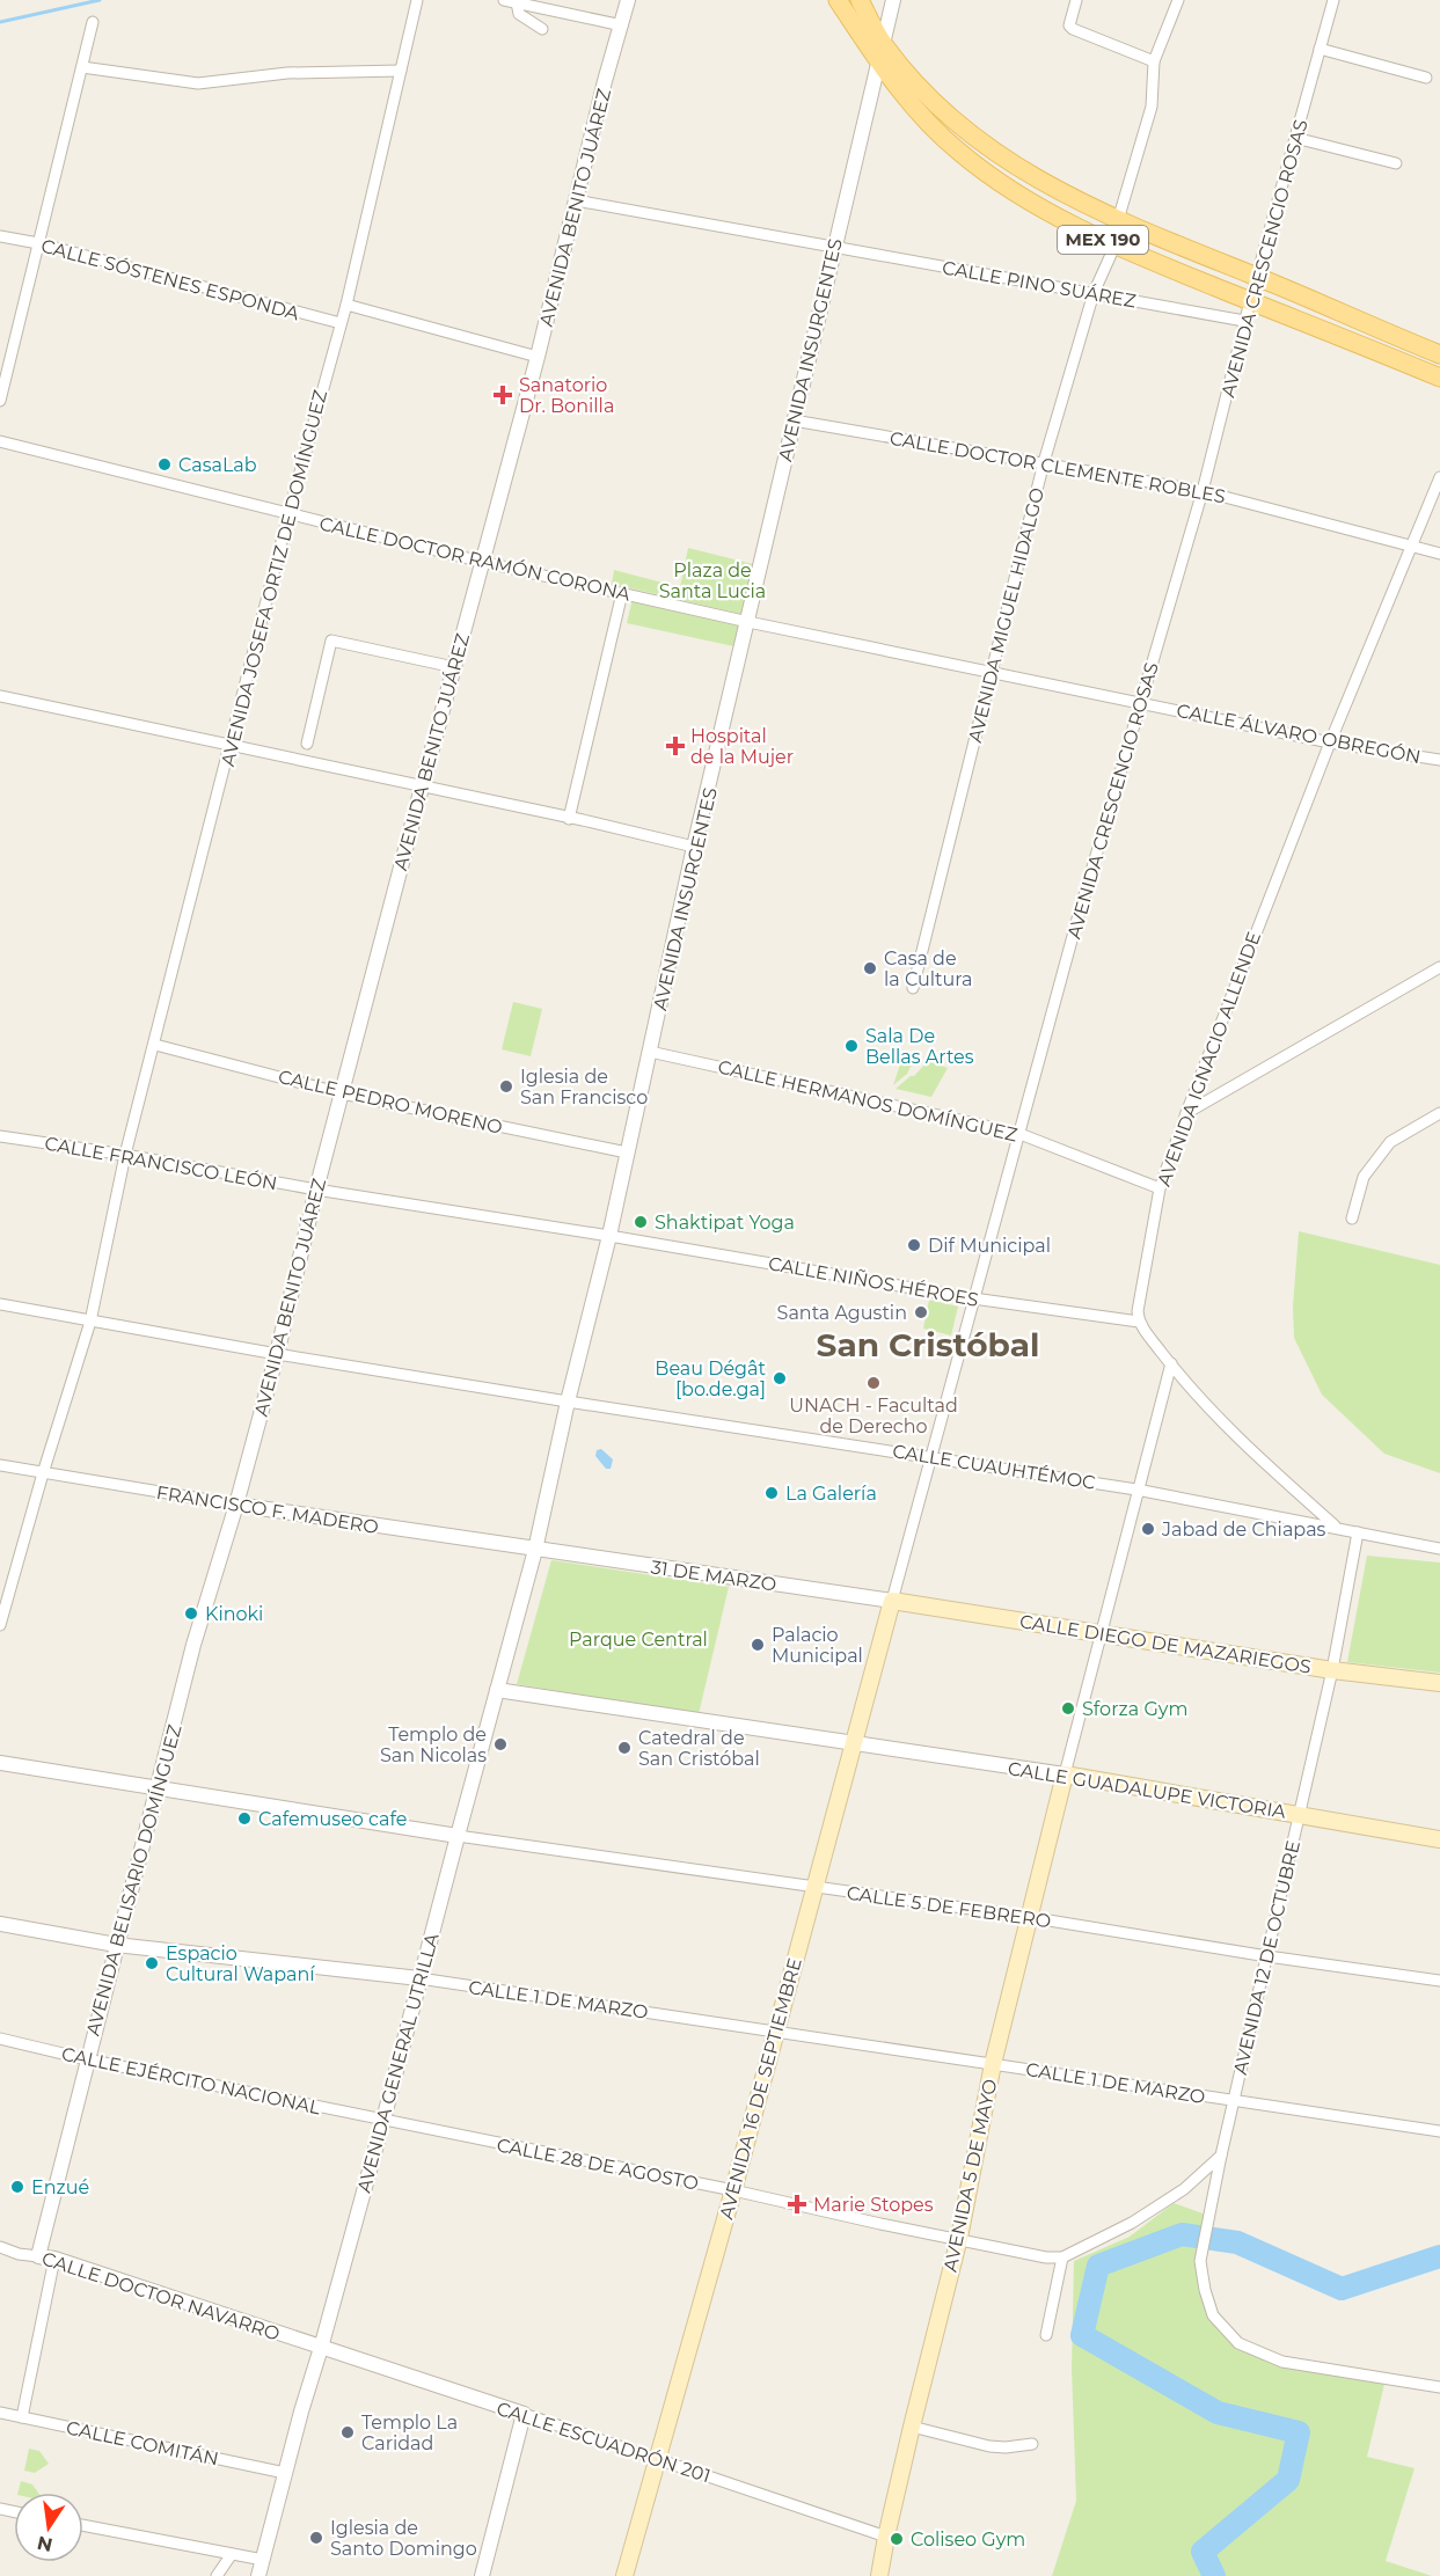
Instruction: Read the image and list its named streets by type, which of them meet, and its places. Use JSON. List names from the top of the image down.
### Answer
{
  "streets": {
    "main road": [
      "MEX 190",
      "CALLE DIEGO DE MAZARIEGOS",
      "CALLE GUADALUPE VICTORIA",
      "AVENIDA 16 DE SEPTIEMBRE",
      "AVENIDA 5 DE MAYO"
    ],
    "street": [
      "AVENIDA BENITO JUÁREZ",
      "AVENIDA CRESCENCIO ROSAS",
      "CALLE SÓSTENES ESPONDA",
      "CALLE PINO SUÁREZ",
      "AVENIDA INSURGENTES",
      "CALLE DOCTOR CLEMENTE ROBLES",
      "CALLE DOCTOR RAMÓN CORONA",
      "AVENIDA JOSEFA ORTIZ DE DOMÍNGUEZ",
      "AVENIDA MIGUEL HIDALGO",
      "CALLE ÁLVARO OBREGÓN",
      "AVENIDA IGNACIO ALLENDE",
      "CALLE HERMANOS DOMÍNGUEZ",
      "CALLE PEDRO MORENO",
      "CALLE FRANCISCO LEÓN",
      "CALLE NIÑOS HÉROES",
      "CALLE CUAUHTÉMOC",
      "FRANCISCO F. MADERO",
      "31 DE MARZO",
      "AVENIDA BELISARIO DOMÍNGUEZ",
      "CALLE 5 DE FEBRERO",
      "AVENIDA 12 DE OCTUBRE",
      "CALLE 1 DE MARZO",
      "AVENIDA GENERAL UTRILLA",
      "CALLE EJÉRCITO NACIONAL",
      "CALLE 28 DE AGOSTO",
      "CALLE DOCTOR NAVARRO",
      "CALLE ESCUADRÓN 201",
      "CALLE COMITÁN"
    ]
  },
  "crossings": [
    ["AVENIDA BENITO JUÁREZ", "CALLE PINO SUÁREZ"],
    ["AVENIDA BENITO JUÁREZ", "CALLE DOCTOR RAMÓN CORONA"],
    ["AVENIDA BENITO JUÁREZ", "CALLE PEDRO MORENO"],
    ["AVENIDA BENITO JUÁREZ", "CALLE FRANCISCO LEÓN"],
    ["AVENIDA BENITO JUÁREZ", "CALLE CUAUHTÉMOC"],
    ["AVENIDA BENITO JUÁREZ", "FRANCISCO F. MADERO"],
    ["AVENIDA BENITO JUÁREZ", "AVENIDA BELISARIO DOMÍNGUEZ"],
    ["MEX 190", "AVENIDA CRESCENCIO ROSAS"],
    ["MEX 190", "AVENIDA INSURGENTES"],
    ["MEX 190", "AVENIDA MIGUEL HIDALGO"],
    ["AVENIDA CRESCENCIO ROSAS", "CALLE PINO SUÁREZ"],
    ["AVENIDA CRESCENCIO ROSAS", "CALLE DOCTOR CLEMENTE ROBLES"],
    ["AVENIDA CRESCENCIO ROSAS", "CALLE ÁLVARO OBREGÓN"],
    ["AVENIDA CRESCENCIO ROSAS", "CALLE HERMANOS DOMÍNGUEZ"],
    ["AVENIDA CRESCENCIO ROSAS", "CALLE NIÑOS HÉROES"],
    ["AVENIDA CRESCENCIO ROSAS", "CALLE CUAUHTÉMOC"],
    ["AVENIDA CRESCENCIO ROSAS", "31 DE MARZO"],
    ["AVENIDA CRESCENCIO ROSAS", "CALLE DIEGO DE MAZARIEGOS"],
    ["AVENIDA CRESCENCIO ROSAS", "AVENIDA 16 DE SEPTIEMBRE"],
    ["CALLE SÓSTENES ESPONDA", "AVENIDA JOSEFA ORTIZ DE DOMÍNGUEZ"],
    ["CALLE PINO SUÁREZ", "AVENIDA INSURGENTES"],
    ["CALLE PINO SUÁREZ", "AVENIDA MIGUEL HIDALGO"],
    ["AVENIDA INSURGENTES", "CALLE DOCTOR CLEMENTE ROBLES"],
    ["AVENIDA INSURGENTES", "CALLE DOCTOR RAMÓN CORONA"],
    ["AVENIDA INSURGENTES", "CALLE ÁLVARO OBREGÓN"],
    ["AVENIDA INSURGENTES", "CALLE HERMANOS DOMÍNGUEZ"],
    ["AVENIDA INSURGENTES", "CALLE PEDRO MORENO"],
    ["AVENIDA INSURGENTES", "CALLE FRANCISCO LEÓN"],
    ["AVENIDA INSURGENTES", "CALLE NIÑOS HÉROES"],
    ["AVENIDA INSURGENTES", "CALLE CUAUHTÉMOC"],
    ["AVENIDA INSURGENTES", "FRANCISCO F. MADERO"],
    ["AVENIDA INSURGENTES", "31 DE MARZO"],
    ["AVENIDA INSURGENTES", "AVENIDA GENERAL UTRILLA"],
    ["CALLE DOCTOR CLEMENTE ROBLES", "AVENIDA MIGUEL HIDALGO"],
    ["CALLE DOCTOR CLEMENTE ROBLES", "AVENIDA IGNACIO ALLENDE"],
    ["CALLE DOCTOR RAMÓN CORONA", "AVENIDA JOSEFA ORTIZ DE DOMÍNGUEZ"],
    ["CALLE DOCTOR RAMÓN CORONA", "CALLE ÁLVARO OBREGÓN"],
    ["AVENIDA JOSEFA ORTIZ DE DOMÍNGUEZ", "CALLE PEDRO MORENO"],
    ["AVENIDA JOSEFA ORTIZ DE DOMÍNGUEZ", "CALLE FRANCISCO LEÓN"],
    ["AVENIDA JOSEFA ORTIZ DE DOMÍNGUEZ", "CALLE CUAUHTÉMOC"],
    ["AVENIDA JOSEFA ORTIZ DE DOMÍNGUEZ", "FRANCISCO F. MADERO"],
    ["AVENIDA MIGUEL HIDALGO", "CALLE ÁLVARO OBREGÓN"],
    ["CALLE ÁLVARO OBREGÓN", "AVENIDA IGNACIO ALLENDE"],
    ["AVENIDA IGNACIO ALLENDE", "CALLE HERMANOS DOMÍNGUEZ"],
    ["AVENIDA IGNACIO ALLENDE", "CALLE NIÑOS HÉROES"],
    ["CALLE FRANCISCO LEÓN", "CALLE NIÑOS HÉROES"],
    ["CALLE CUAUHTÉMOC", "AVENIDA 12 DE OCTUBRE"],
    ["FRANCISCO F. MADERO", "31 DE MARZO"],
    ["FRANCISCO F. MADERO", "AVENIDA BELISARIO DOMÍNGUEZ"],
    ["FRANCISCO F. MADERO", "AVENIDA GENERAL UTRILLA"],
    ["31 DE MARZO", "CALLE DIEGO DE MAZARIEGOS"],
    ["31 DE MARZO", "AVENIDA GENERAL UTRILLA"],
    ["31 DE MARZO", "AVENIDA 16 DE SEPTIEMBRE"],
    ["CALLE DIEGO DE MAZARIEGOS", "AVENIDA 12 DE OCTUBRE"],
    ["CALLE DIEGO DE MAZARIEGOS", "AVENIDA 16 DE SEPTIEMBRE"],
    ["CALLE GUADALUPE VICTORIA", "AVENIDA 12 DE OCTUBRE"],
    ["CALLE GUADALUPE VICTORIA", "AVENIDA GENERAL UTRILLA"],
    ["CALLE GUADALUPE VICTORIA", "AVENIDA 16 DE SEPTIEMBRE"],
    ["CALLE GUADALUPE VICTORIA", "AVENIDA 5 DE MAYO"],
    ["AVENIDA BELISARIO DOMÍNGUEZ", "CALLE EJÉRCITO NACIONAL"],
    ["AVENIDA BELISARIO DOMÍNGUEZ", "CALLE DOCTOR NAVARRO"],
    ["CALLE 5 DE FEBRERO", "AVENIDA 12 DE OCTUBRE"],
    ["CALLE 5 DE FEBRERO", "AVENIDA GENERAL UTRILLA"],
    ["CALLE 5 DE FEBRERO", "AVENIDA 16 DE SEPTIEMBRE"],
    ["CALLE 5 DE FEBRERO", "AVENIDA 5 DE MAYO"],
    ["AVENIDA 12 DE OCTUBRE", "CALLE 1 DE MARZO"],
    ["CALLE 1 DE MARZO", "AVENIDA GENERAL UTRILLA"],
    ["CALLE 1 DE MARZO", "AVENIDA 16 DE SEPTIEMBRE"],
    ["CALLE 1 DE MARZO", "AVENIDA 5 DE MAYO"],
    ["AVENIDA GENERAL UTRILLA", "CALLE EJÉRCITO NACIONAL"],
    ["AVENIDA GENERAL UTRILLA", "CALLE 28 DE AGOSTO"],
    ["AVENIDA GENERAL UTRILLA", "CALLE DOCTOR NAVARRO"],
    ["AVENIDA GENERAL UTRILLA", "CALLE ESCUADRÓN 201"],
    ["AVENIDA GENERAL UTRILLA", "CALLE COMITÁN"],
    ["CALLE EJÉRCITO NACIONAL", "CALLE 28 DE AGOSTO"],
    ["AVENIDA 16 DE SEPTIEMBRE", "CALLE 28 DE AGOSTO"],
    ["AVENIDA 16 DE SEPTIEMBRE", "CALLE ESCUADRÓN 201"],
    ["CALLE 28 DE AGOSTO", "AVENIDA 5 DE MAYO"],
    ["AVENIDA 5 DE MAYO", "CALLE ESCUADRÓN 201"],
    ["CALLE DOCTOR NAVARRO", "CALLE ESCUADRÓN 201"]
  ],
  "districts": ["San Cristóbal"],
  "parks": ["Plaza de Santa Lucia", "Parque Central"],
  "places": {
    "health": ["Sanatorio Dr. Bonilla", "Hospital de la Mujer", "Marie Stopes"],
    "other": [
      "CasaLab",
      "Casa de la Cultura",
      "Sala De Bellas Artes",
      "Iglesia de San Francisco",
      "Shaktipat Yoga",
      "Dif Municipal",
      "Santa Agustin",
      "Beau Dégât [bo.de.ga]",
      "UNACH - Facultad de Derecho",
      "La Galería",
      "Jabad de Chiapas",
      "Kinoki",
      "Palacio Municipal",
      "Sforza Gym",
      "Templo de San Nicolas",
      "Catedral de San Cristóbal",
      "Cafemuseo cafe",
      "Espacio Cultural Wapaní",
      "Enzué",
      "Templo La Caridad",
      "Iglesia de Santo Domingo",
      "Coliseo Gym"
    ]
  },
  "north": "bottom"
}
